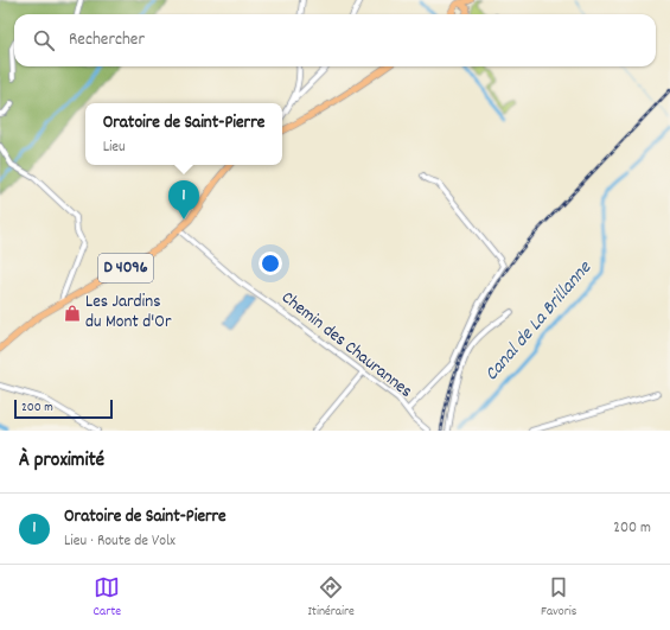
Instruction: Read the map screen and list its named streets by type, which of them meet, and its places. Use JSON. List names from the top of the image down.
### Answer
{
  "streets": {
    "main road": ["D 4096"],
    "street": ["Chemin des Chaurannes"]
  },
  "crossings": [
    ["D 4096", "Chemin des Chaurannes"]
  ],
  "water": ["Canal de La Brillanne"],
  "places": {
    "shop": ["Les Jardins du Mont d'Or"]
  },
  "scale_bar": "200 m",
  "page": {
    "search": "Rechercher",
    "popup": ["Oratoire de Saint-Pierre", "Lieu"],
    "pins": "1",
    "scale": "200 m",
    "heading": "À proximité",
    "list": [
      {
        "mark": "1",
        "name": "Oratoire de Saint-Pierre",
        "note": "Lieu · Route de Volx",
        "value": "200 m"
      }
    ],
    "nav": ["Carte", "Itinéraire", "Favoris"]
  }
}
